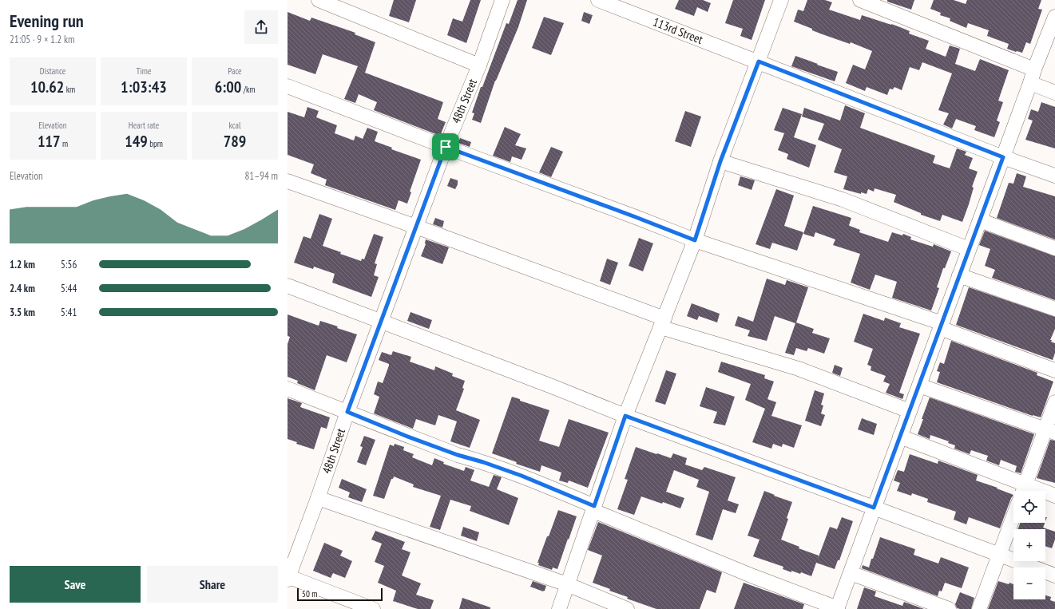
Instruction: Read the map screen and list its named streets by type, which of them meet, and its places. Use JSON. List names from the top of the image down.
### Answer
{
  "streets": {
    "street": ["113rd Street", "48th Street"]
  },
  "scale_bar": "50 m",
  "page": {
    "heading": ["Evening run", "21:05 · 9 × 1.2 km"],
    "stats": [
      ["Distance", "10.62 km"],
      ["Time", "1:03:43"],
      ["Pace", "6:00 /km"],
      ["Elevation", "117 m"],
      ["Heart rate", "149 bpm"],
      ["kcal", "789"]
    ],
    "chart": ["Elevation", "81–94 m"],
    "list": [
      {
        "name": "1.2 km",
        "note": "5:56"
      },
      {
        "name": "2.4 km",
        "note": "5:44"
      },
      {
        "name": "3.5 km",
        "note": "5:41"
      }
    ],
    "map_buttons": ["+", "−"],
    "buttons": ["Save", "Share"],
    "scale": "50 m"
  }
}
